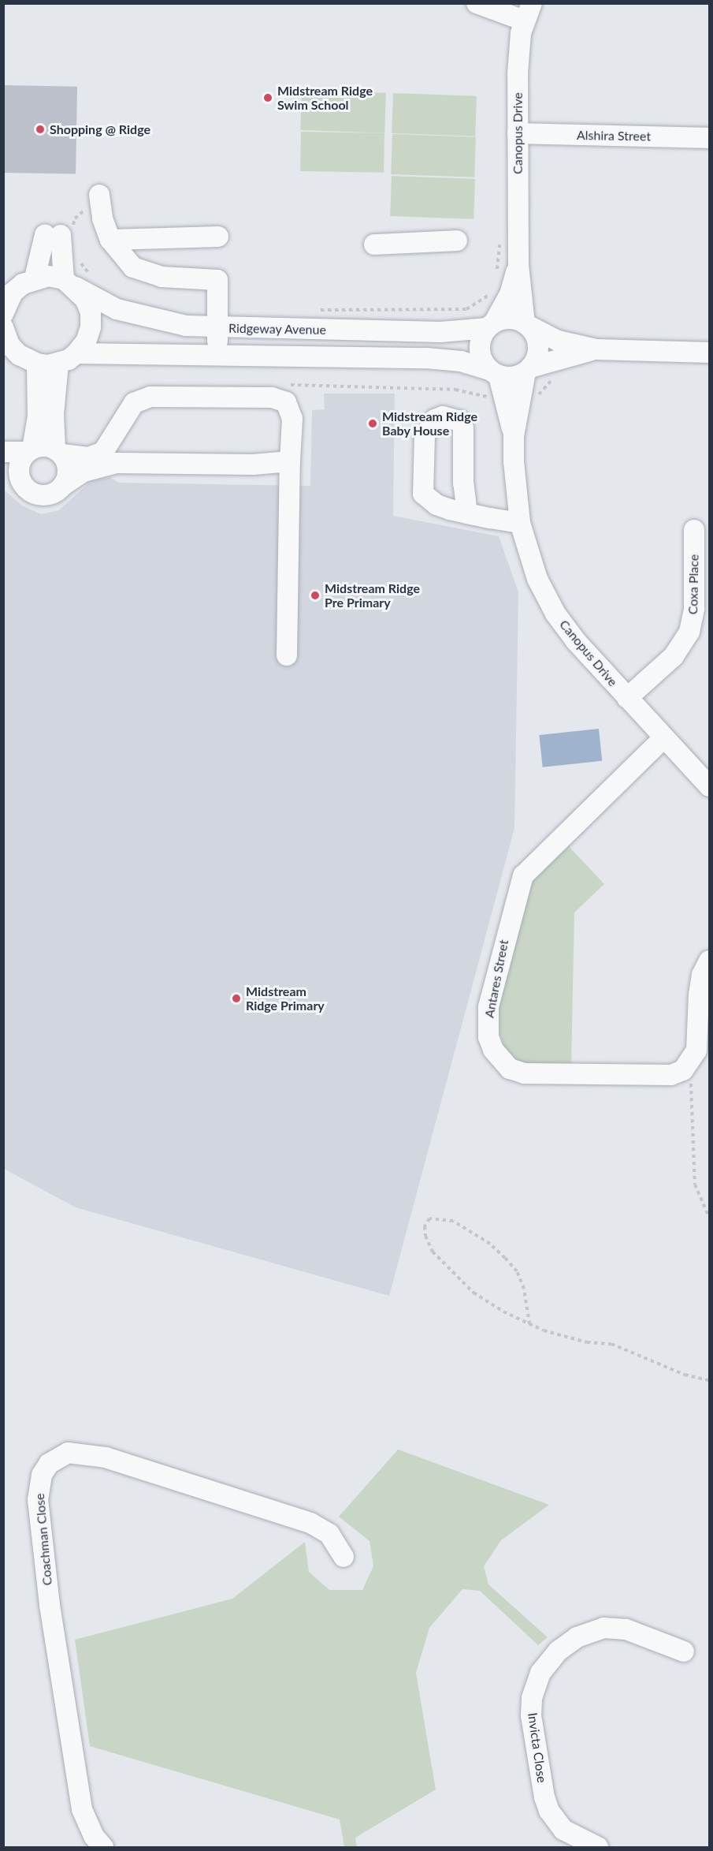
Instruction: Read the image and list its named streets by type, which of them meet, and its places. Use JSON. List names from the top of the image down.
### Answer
{
  "streets": {
    "street": [
      "Canopus Drive",
      "Alshira Street",
      "Ridgeway Avenue",
      "Coxa Place",
      "Antares Street",
      "Coachman Close",
      "Invicta Close"
    ]
  },
  "crossings": [
    ["Canopus Drive", "Alshira Street"],
    ["Canopus Drive", "Ridgeway Avenue"],
    ["Canopus Drive", "Coxa Place"],
    ["Canopus Drive", "Antares Street"]
  ],
  "places": [
    "Midstream Ridge Swim School",
    "Shopping @ Ridge",
    "Midstream Ridge Baby House",
    "Midstream Ridge Pre Primary",
    "Midstream Ridge Primary"
  ]
}
